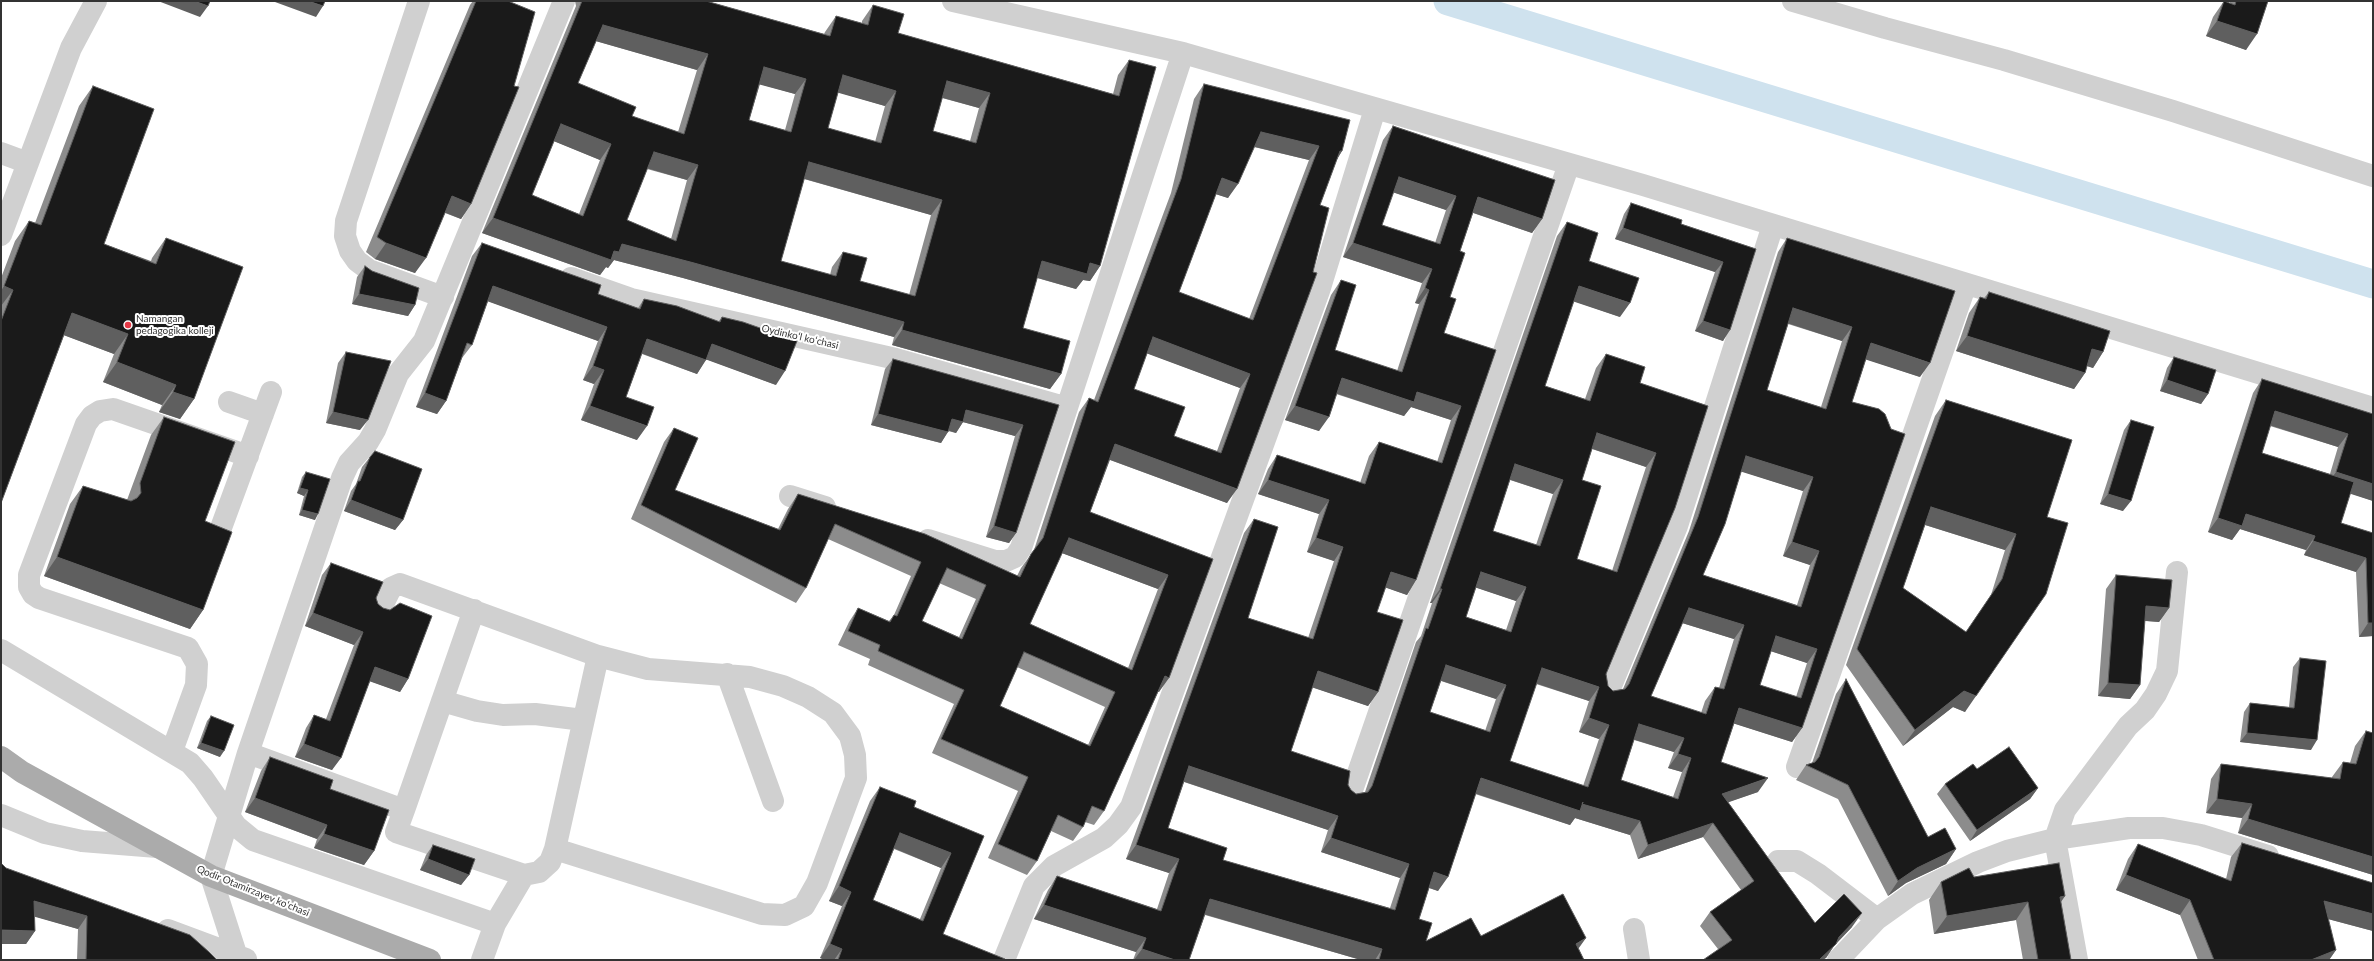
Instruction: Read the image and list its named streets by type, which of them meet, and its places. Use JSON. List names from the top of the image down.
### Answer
{
  "streets": {
    "main road": ["Qodir Otamirzayev koʻchasi"],
    "street": ["Oydinkoʻl koʻchasi"]
  },
  "places": ["Namangan pedagogika kolleji"]
}
